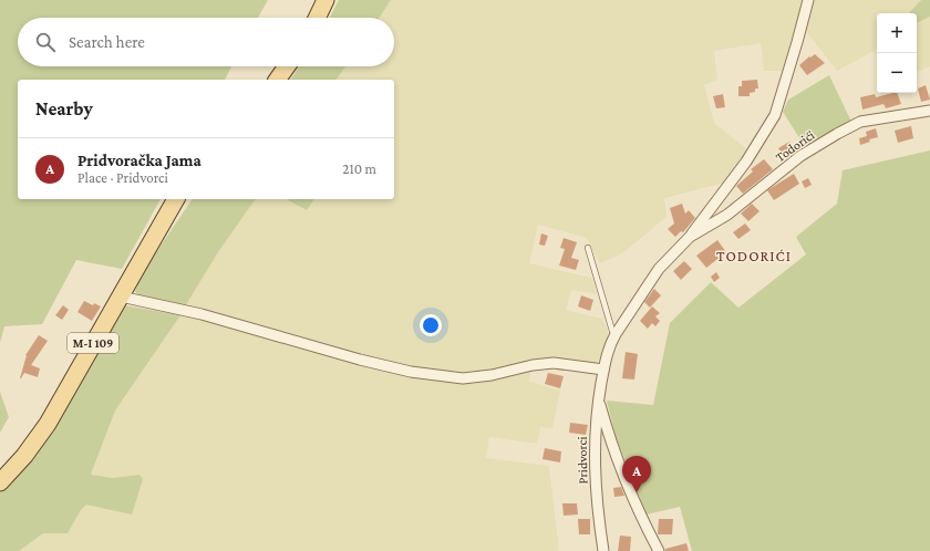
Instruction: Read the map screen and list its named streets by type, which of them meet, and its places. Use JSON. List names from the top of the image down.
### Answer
{
  "streets": {
    "main road": ["M-I 109"],
    "street": ["Todorići", "Pridvorci"]
  },
  "crossings": [
    ["Todorići", "Pridvorci"]
  ],
  "districts": ["TODORIĆI"],
  "page": {
    "map_buttons": ["+", "−"],
    "search": "Search here",
    "heading": "Nearby",
    "list": [
      {
        "mark": "A",
        "name": "Pridvoračka Jama",
        "note": "Place · Pridvorci",
        "value": "210 m"
      }
    ],
    "pins": "A"
  }
}
